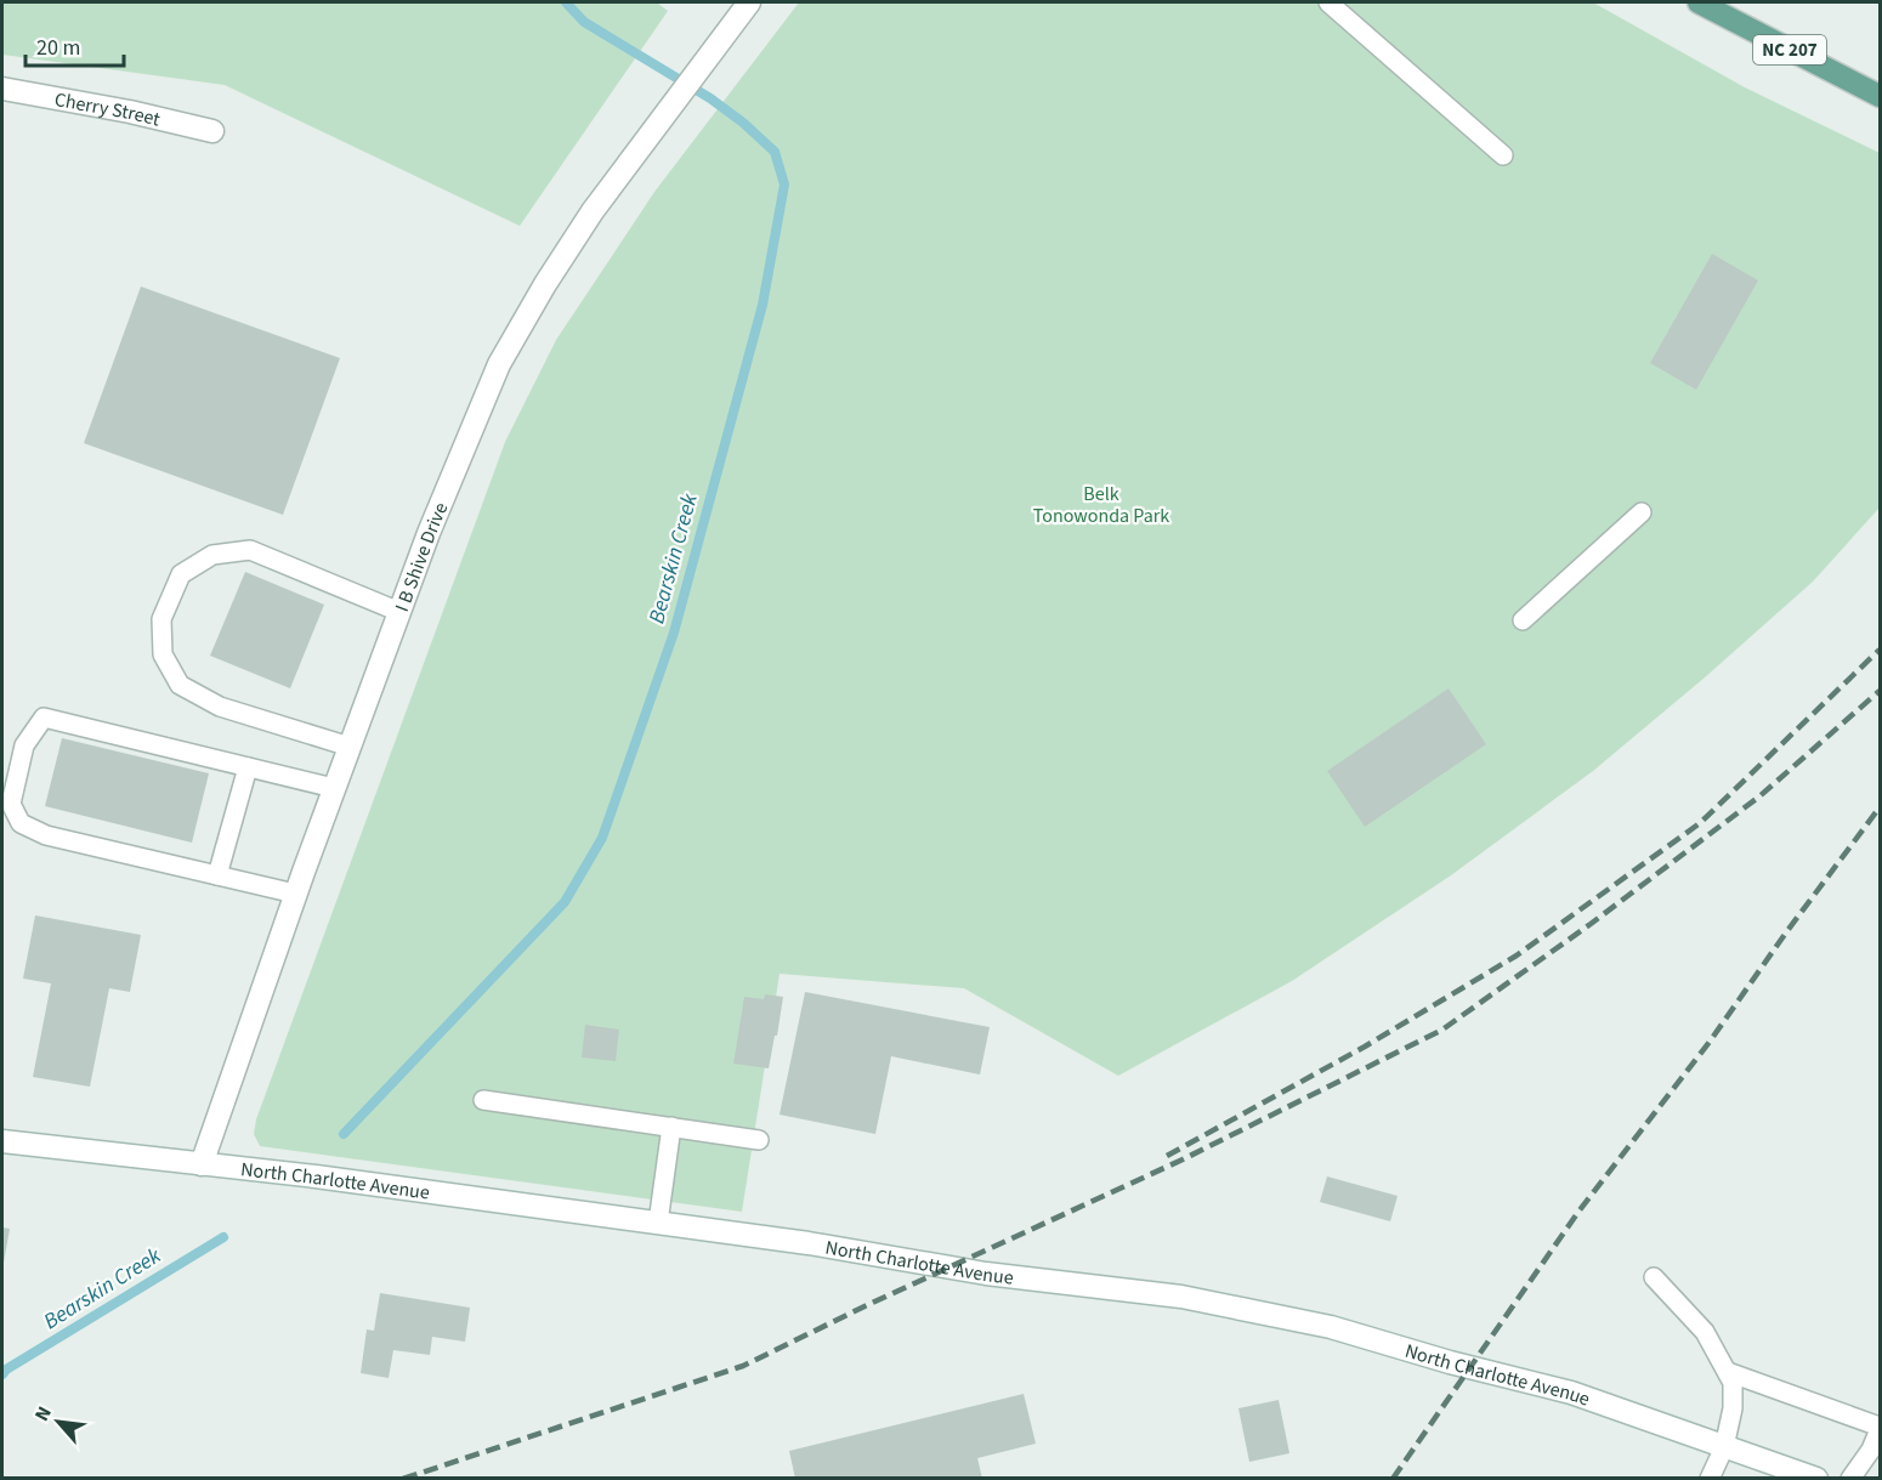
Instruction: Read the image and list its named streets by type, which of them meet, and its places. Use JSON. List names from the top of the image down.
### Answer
{
  "streets": {
    "main road": [
      "NC 207",
      "Cherry Street",
      "I B Shive Drive",
      "North Charlotte Avenue"
    ]
  },
  "crossings": [
    ["I B Shive Drive", "North Charlotte Avenue"]
  ],
  "water": ["Bearskin Creek"],
  "parks": ["Belk Tonowonda Park"],
  "scale_bar": "20 m",
  "north": "top left"
}
